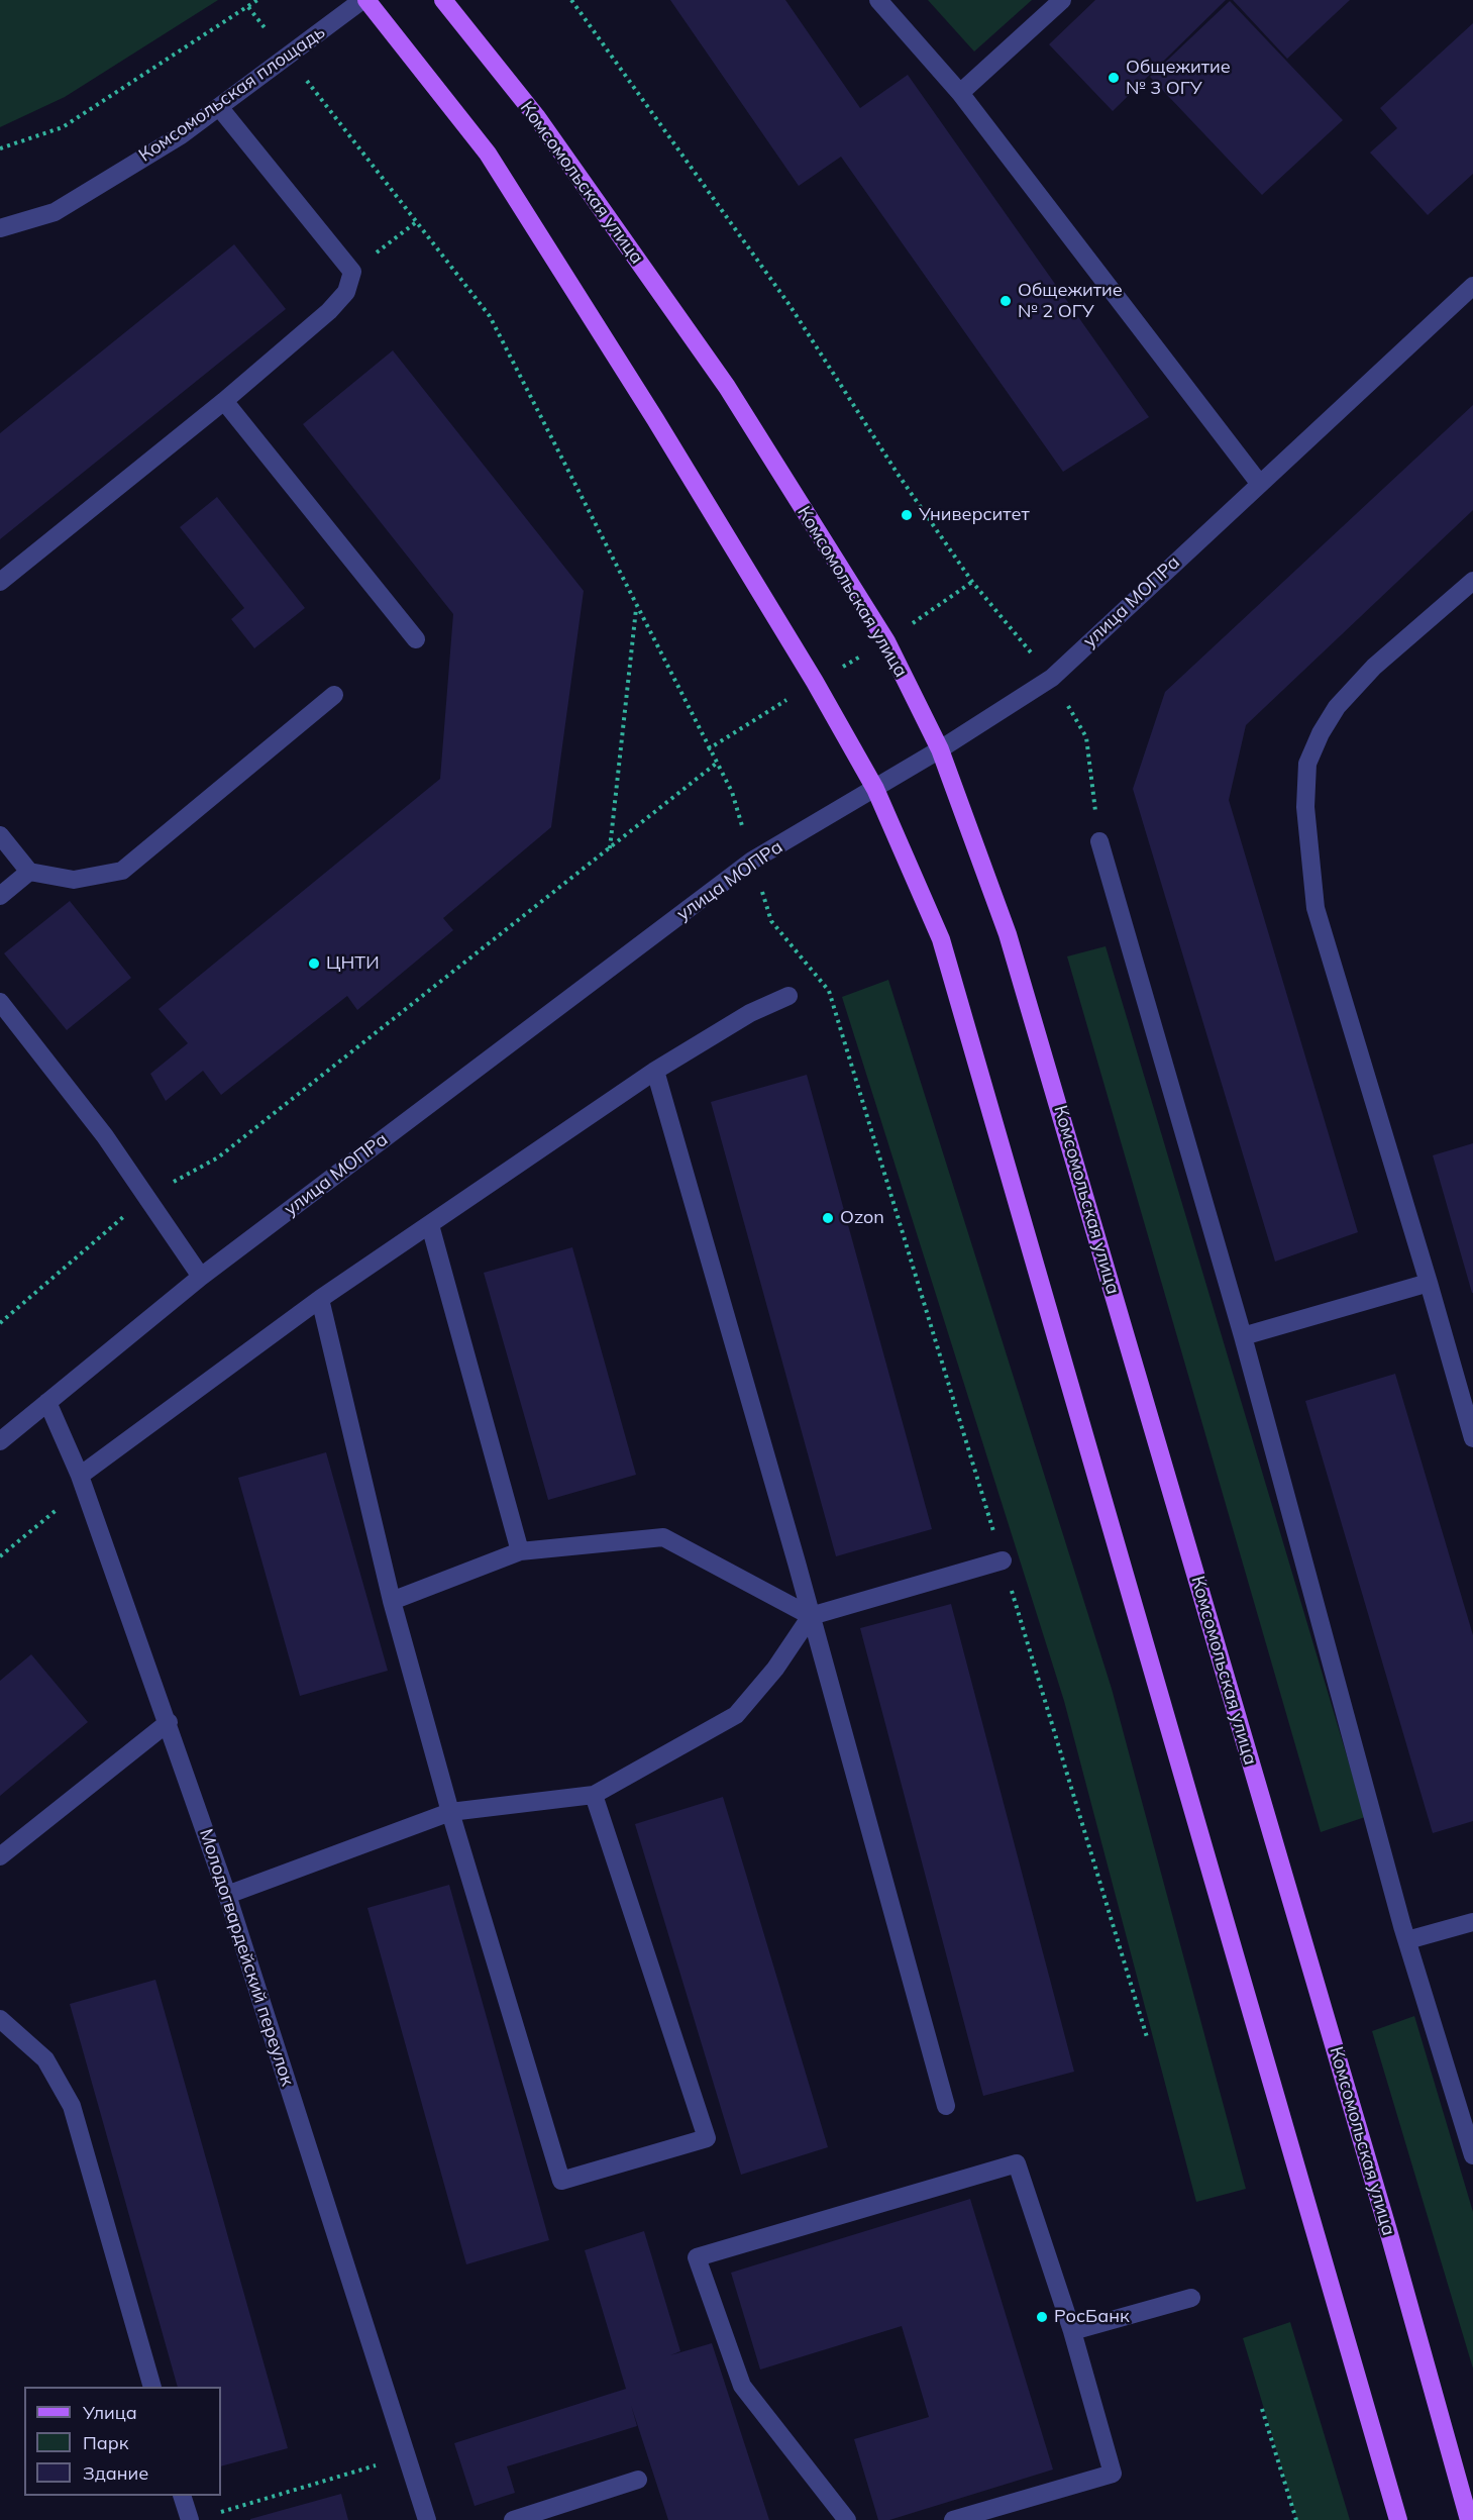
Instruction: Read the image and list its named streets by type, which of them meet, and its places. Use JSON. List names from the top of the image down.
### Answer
{
  "streets": {
    "main road": ["Комсомольская улица"],
    "street": ["Комсомольская площадь", "улица МОПРа", "Молодогвардейский переулок"]
  },
  "crossings": [
    ["Комсомольская улица", "улица МОПРа"],
    ["улица МОПРа", "Молодогвардейский переулок"]
  ],
  "places": [
    "Общежитие № 3 ОГУ",
    "Общежитие № 2 ОГУ",
    "Университет",
    "ЦНТИ",
    "Ozon",
    "РосБанк"
  ],
  "legend": ["Улица", "Парк", "Здание"]
}
